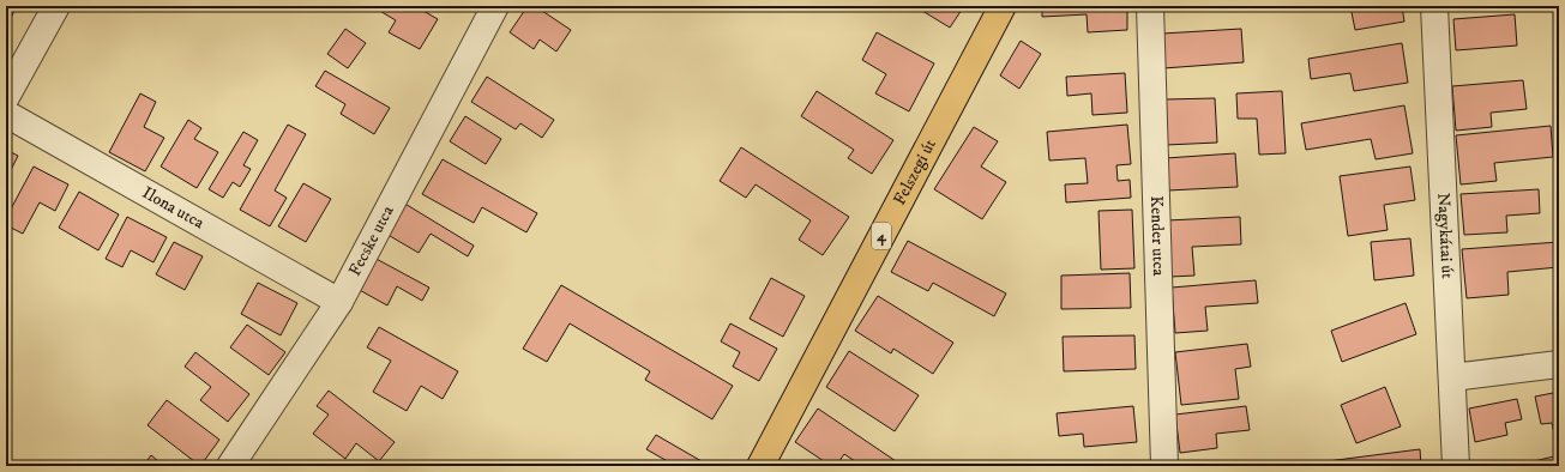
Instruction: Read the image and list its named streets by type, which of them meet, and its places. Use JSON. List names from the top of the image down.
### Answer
{
  "streets": {
    "main road": ["Felszegi út", "4"],
    "street": [
      "Ilona utca",
      "Kender utca",
      "Nagykátai út",
      "Fecske utca"
    ]
  },
  "crossings": [
    ["Ilona utca", "Fecske utca"]
  ]
}
